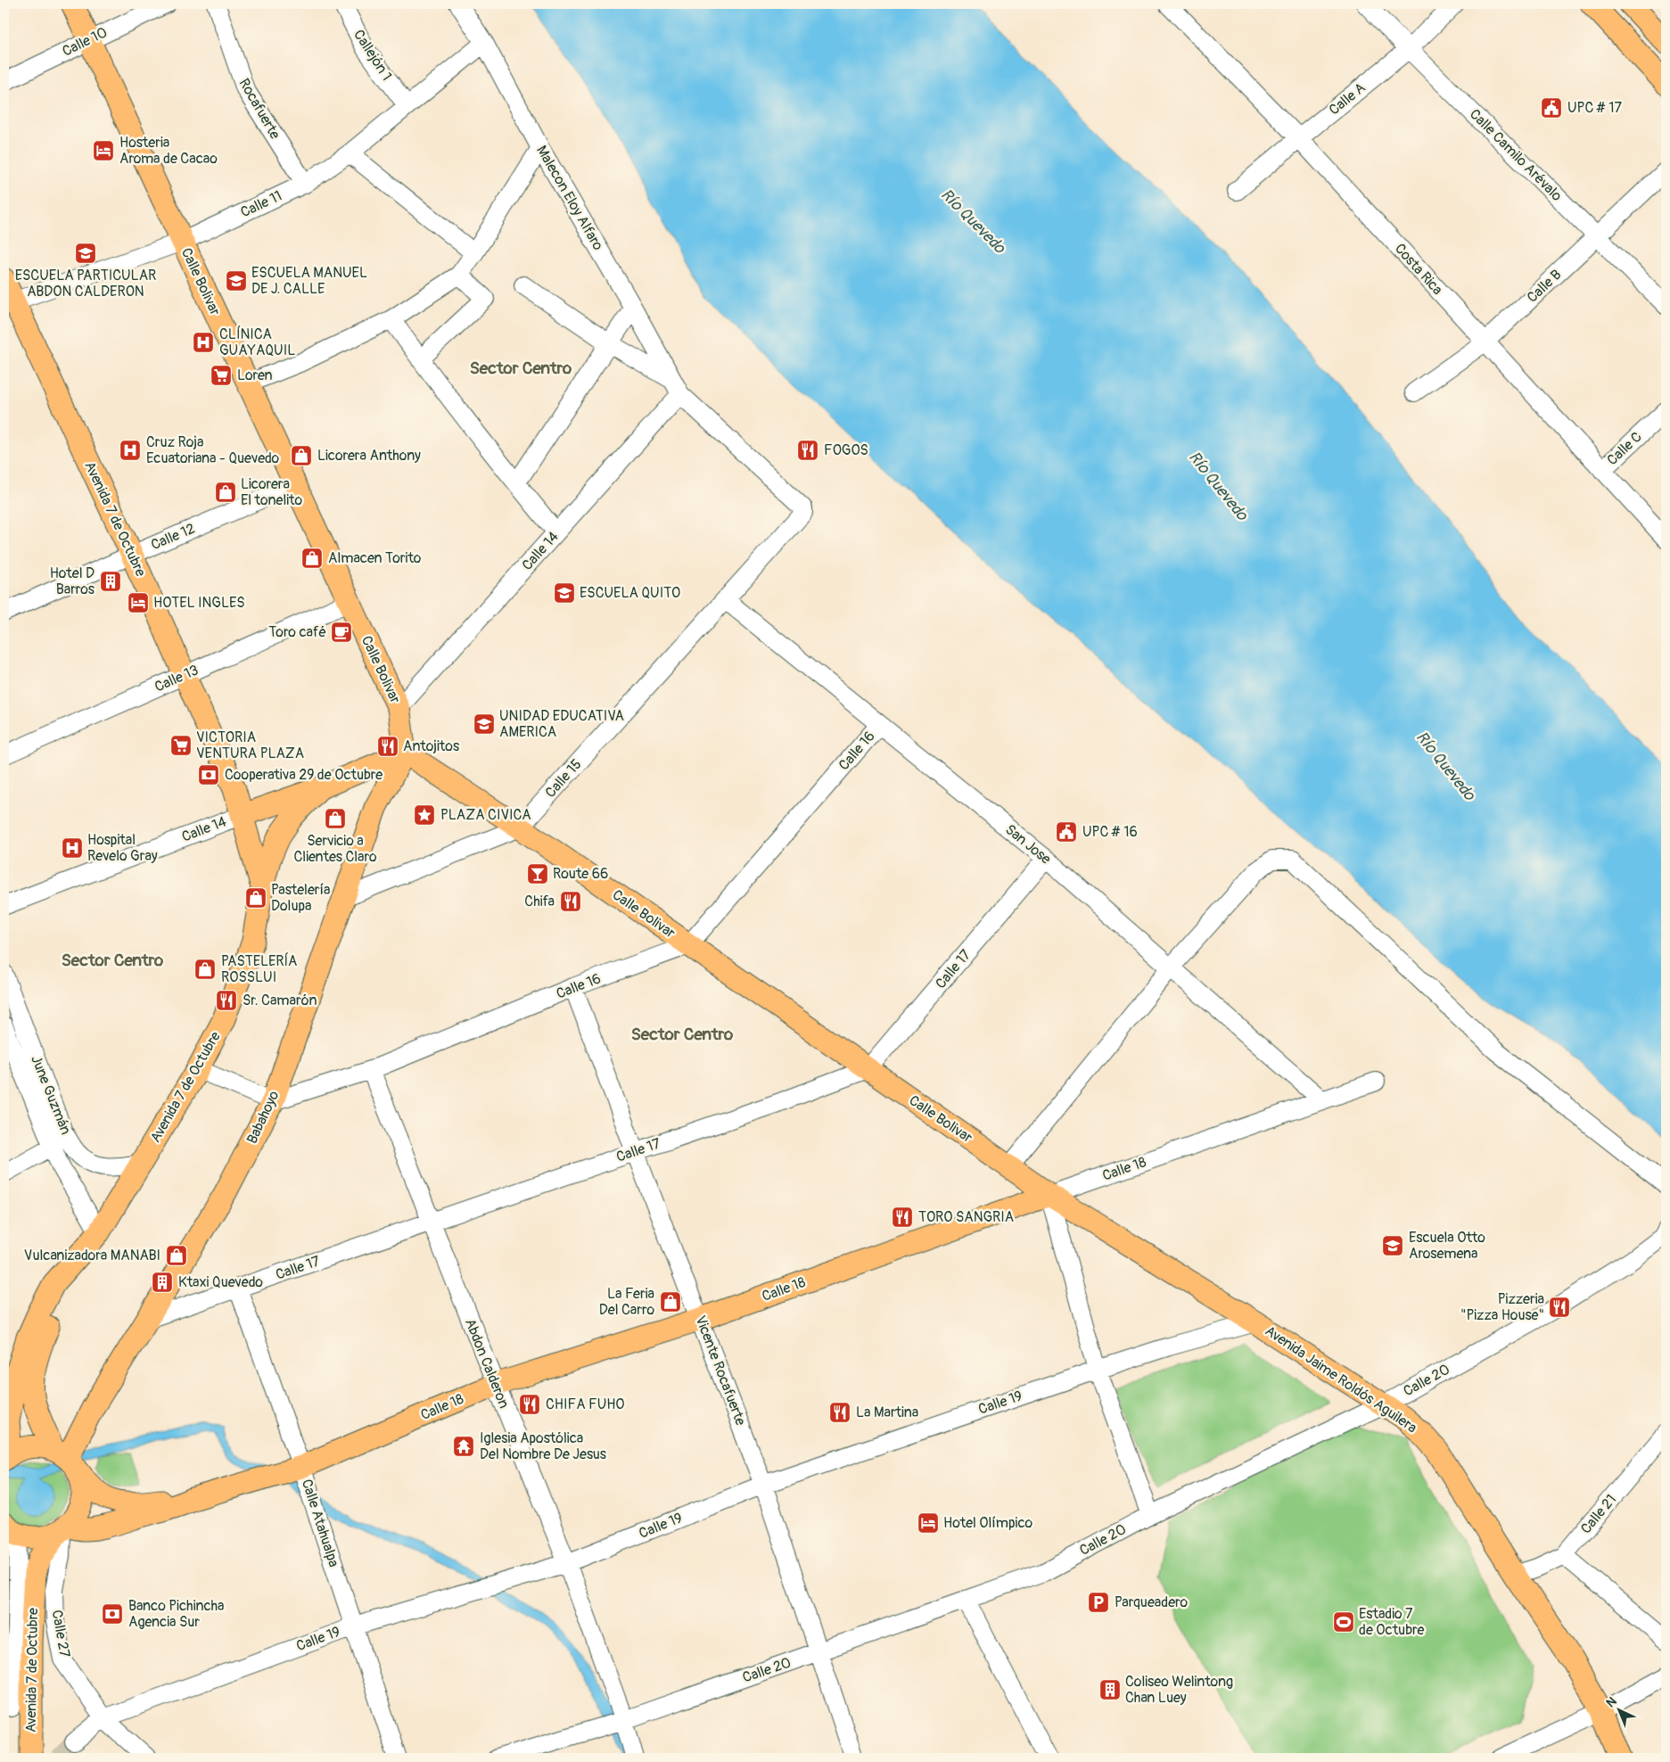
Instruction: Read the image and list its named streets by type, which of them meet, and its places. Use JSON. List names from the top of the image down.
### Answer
{
  "streets": {
    "main road": [
      "Calle Bolivar",
      "Avenida 7 de Octubre",
      "Calle 14",
      "Babahoyo",
      "Calle 18",
      "Avenida Jaime Roldós Aguilera"
    ],
    "street": [
      "Calle 10",
      "Callejón 1",
      "Calle A",
      "Rocafuerte",
      "Calle Camilo Arévalo",
      "Malecon Eloy Alfaro",
      "Calle 11",
      "Costa Rica",
      "Calle B",
      "Calle C",
      "Calle 12",
      "Calle 13",
      "Calle 16",
      "Calle 15",
      "San Jose",
      "Calle 17",
      "June Guzmán",
      "Abdon Calderon",
      "Vicente Rocafuerte",
      "Calle 20",
      "Calle 19",
      "Calle 21",
      "Calle Atahualpa",
      "Calle 27"
    ]
  },
  "crossings": [
    ["Calle 10", "Calle Bolivar"],
    ["Callejón 1", "Calle 11"],
    ["Calle A", "Calle Camilo Arévalo"],
    ["Calle A", "Costa Rica"],
    ["Rocafuerte", "Calle 11"],
    ["Calle Camilo Arévalo", "Calle B"],
    ["Malecon Eloy Alfaro", "Calle 11"],
    ["Malecon Eloy Alfaro", "Calle 14"],
    ["Malecon Eloy Alfaro", "Calle 15"],
    ["Calle 11", "Calle Bolivar"],
    ["Calle 11", "Avenida 7 de Octubre"],
    ["Costa Rica", "Calle B"],
    ["Costa Rica", "Calle C"],
    ["Calle Bolivar", "Calle 12"],
    ["Calle Bolivar", "Calle 14"],
    ["Calle Bolivar", "Calle 13"],
    ["Calle Bolivar", "Calle 16"],
    ["Calle Bolivar", "Calle 15"],
    ["Calle Bolivar", "Calle 17"],
    ["Calle Bolivar", "Babahoyo"],
    ["Calle Bolivar", "Calle 18"],
    ["Calle Bolivar", "Avenida Jaime Roldós Aguilera"],
    ["Avenida 7 de Octubre", "Calle 12"],
    ["Avenida 7 de Octubre", "Calle 14"],
    ["Avenida 7 de Octubre", "Calle 13"],
    ["Avenida 7 de Octubre", "June Guzmán"],
    ["Avenida 7 de Octubre", "Babahoyo"],
    ["Avenida 7 de Octubre", "Calle 18"],
    ["Avenida 7 de Octubre", "Calle 27"],
    ["Calle 14", "Calle 15"],
    ["Calle 14", "Babahoyo"],
    ["Calle 16", "San Jose"],
    ["Calle 16", "Babahoyo"],
    ["Calle 16", "Abdon Calderon"],
    ["Calle 16", "Vicente Rocafuerte"],
    ["Calle 15", "San Jose"],
    ["Calle 15", "Babahoyo"],
    ["San Jose", "Calle 17"],
    ["San Jose", "Calle 18"],
    ["Calle 17", "Babahoyo"],
    ["Calle 17", "Abdon Calderon"],
    ["Calle 17", "Vicente Rocafuerte"],
    ["Calle 17", "Calle Atahualpa"],
    ["Babahoyo", "Calle 18"],
    ["Calle 18", "Abdon Calderon"],
    ["Calle 18", "Vicente Rocafuerte"],
    ["Calle 18", "Avenida Jaime Roldós Aguilera"],
    ["Calle 18", "Calle Atahualpa"],
    ["Calle 18", "Calle 27"],
    ["Abdon Calderon", "Calle 20"],
    ["Abdon Calderon", "Calle 19"],
    ["Vicente Rocafuerte", "Calle 20"],
    ["Vicente Rocafuerte", "Calle 19"],
    ["Avenida Jaime Roldós Aguilera", "Calle 20"],
    ["Avenida Jaime Roldós Aguilera", "Calle 19"],
    ["Avenida Jaime Roldós Aguilera", "Calle 21"],
    ["Calle 19", "Calle Atahualpa"],
    ["Calle 19", "Calle 27"]
  ],
  "districts": ["Sector Centro", "Sector Centro", "Sector Centro"],
  "water": ["Río Quevedo"],
  "places": {
    "public building": ["UPC # 17", "UPC # 16"],
    "hotel": ["Hosteria Aroma de Cacao", "HOTEL INGLES", "Hotel Olímpico"],
    "school or university": [
      "ESCUELA PARTICULAR ABDON CALDERON",
      "ESCUELA MANUEL DE J. CALLE",
      "ESCUELA QUITO",
      "UNIDAD EDUCATIVA AMERICA",
      "Escuela Otto Arosemena"
    ],
    "hospital": ["CLÍNICA GUAYAQUIL", "Cruz Roja Ecuatoriana - Quevedo", "Hospital Revelo Gray"],
    "supermarket": ["Loren", "VICTORIA VENTURA PLAZA"],
    "restaurant": [
      "FOGOS",
      "Antojitos",
      "Chifa",
      "Sr. Camarón",
      "TORO SANGRIA",
      "Pizzeria \"Pizza House\"",
      "CHIFA FUHO",
      "La Martina"
    ],
    "shop": [
      "Licorera Anthony",
      "Licorera El tonelito",
      "Almacen Torito",
      "Servicio a Clientes Claro",
      "Pastelería Dolupa",
      "PASTELERÍA ROSSLUI",
      "Vulcanizadora MANABI",
      "La Feria Del Carro"
    ],
    "building": ["Hotel D Barros", "Ktaxi Quevedo", "Coliseo Welintong Chan Luey"],
    "cafe": ["Toro café"],
    "bank": ["Cooperativa 29 de Octubre", "Banco Pichincha Agencia Sur"],
    "place": ["PLAZA CIVICA"],
    "bar": ["Route 66"],
    "temple": ["Iglesia Apostólica Del Nombre De Jesus"],
    "parking": ["Parqueadero"],
    "sports": ["Estadio 7 de Octubre"]
  },
  "north": "top left"
}
